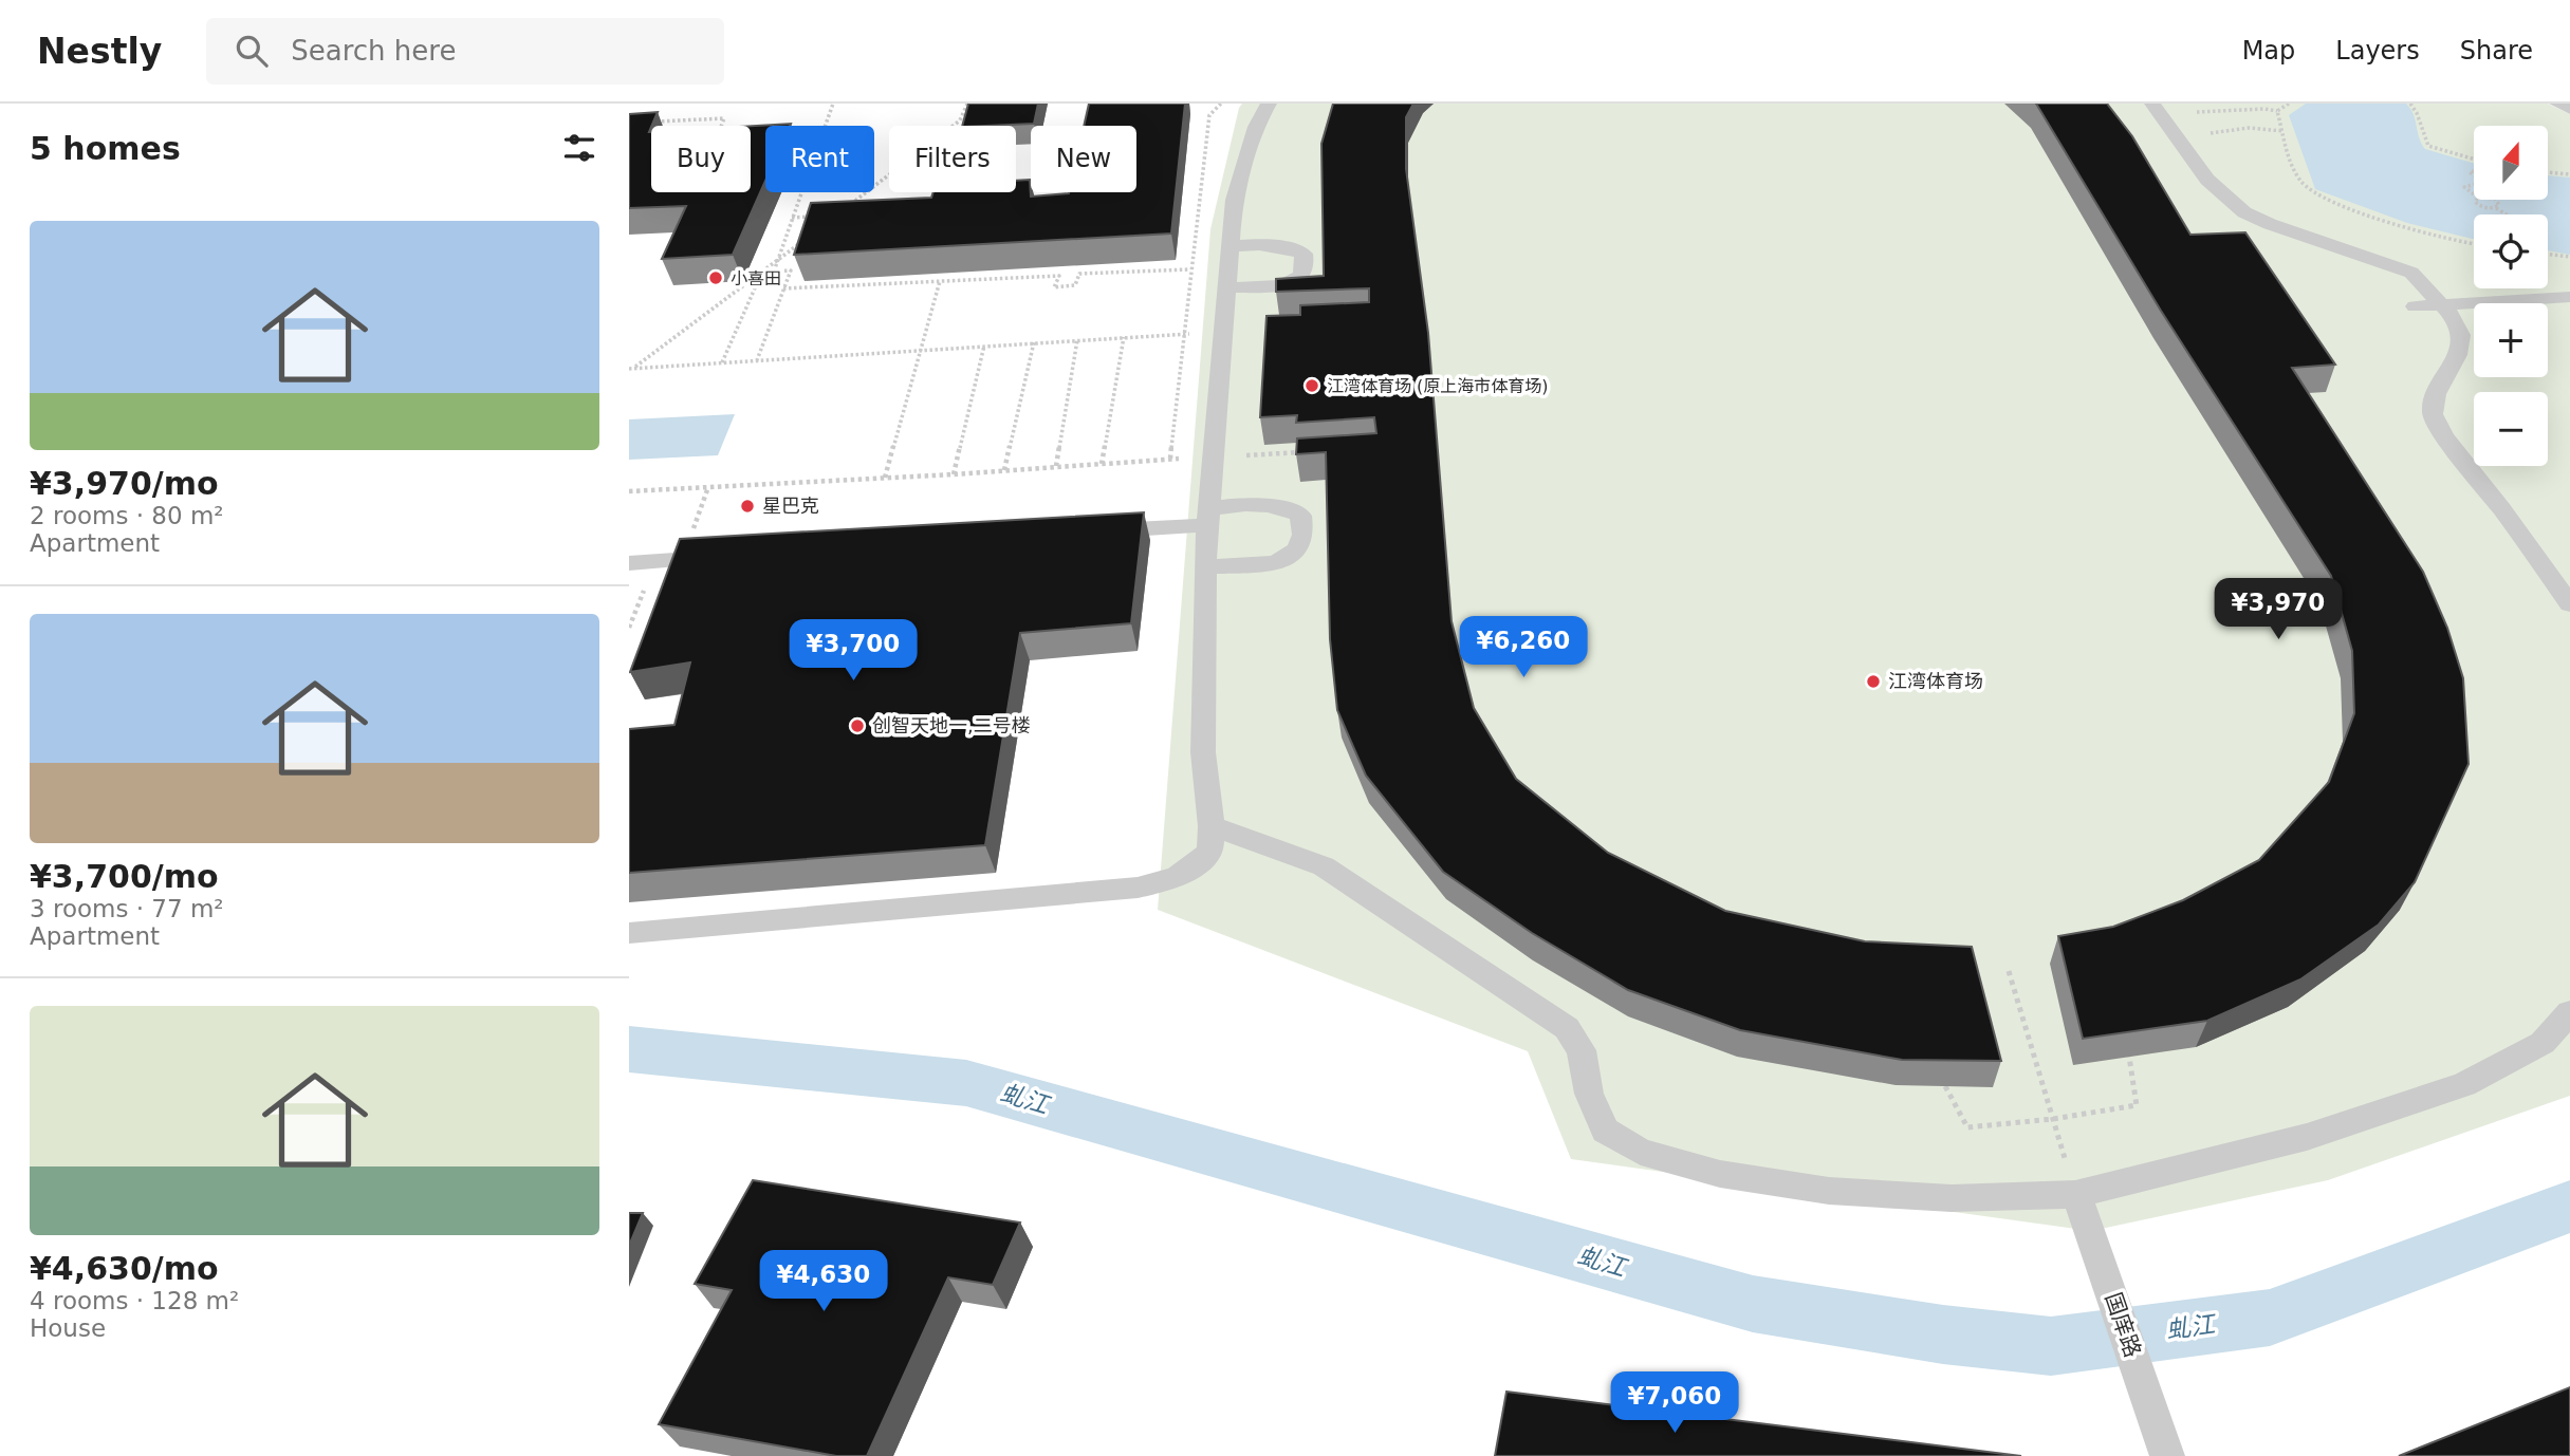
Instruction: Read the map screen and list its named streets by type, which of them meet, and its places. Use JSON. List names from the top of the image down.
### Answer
{
  "streets": {
    "lane": ["国庠路"]
  },
  "water": ["虬江"],
  "places": [
    "小喜田",
    "江湾体育场 (原上海市体育场)",
    "星巴克",
    "江湾体育场",
    "创智天地一,二号楼"
  ],
  "north": "top",
  "page": {
    "header": "Nestly",
    "search": "Search here",
    "nav": ["Map", "Layers", "Share"],
    "heading": "5 homes",
    "map_buttons": ["+", "−"],
    "chip": [
      "Buy",
      "Rent",
      "Filters",
      "New"
    ],
    "list": [
      {
        "name": "¥3,970/mo",
        "note": "2 rooms · 80 m² · Apartment"
      },
      {
        "name": "¥3,700/mo",
        "note": "3 rooms · 77 m² · Apartment"
      },
      {
        "name": "¥4,630/mo",
        "note": "4 rooms · 128 m² · House"
      }
    ],
    "price": [
      "¥3,970",
      "¥6,260",
      "¥3,700",
      "¥4,630",
      "¥7,060"
    ]
  }
}
